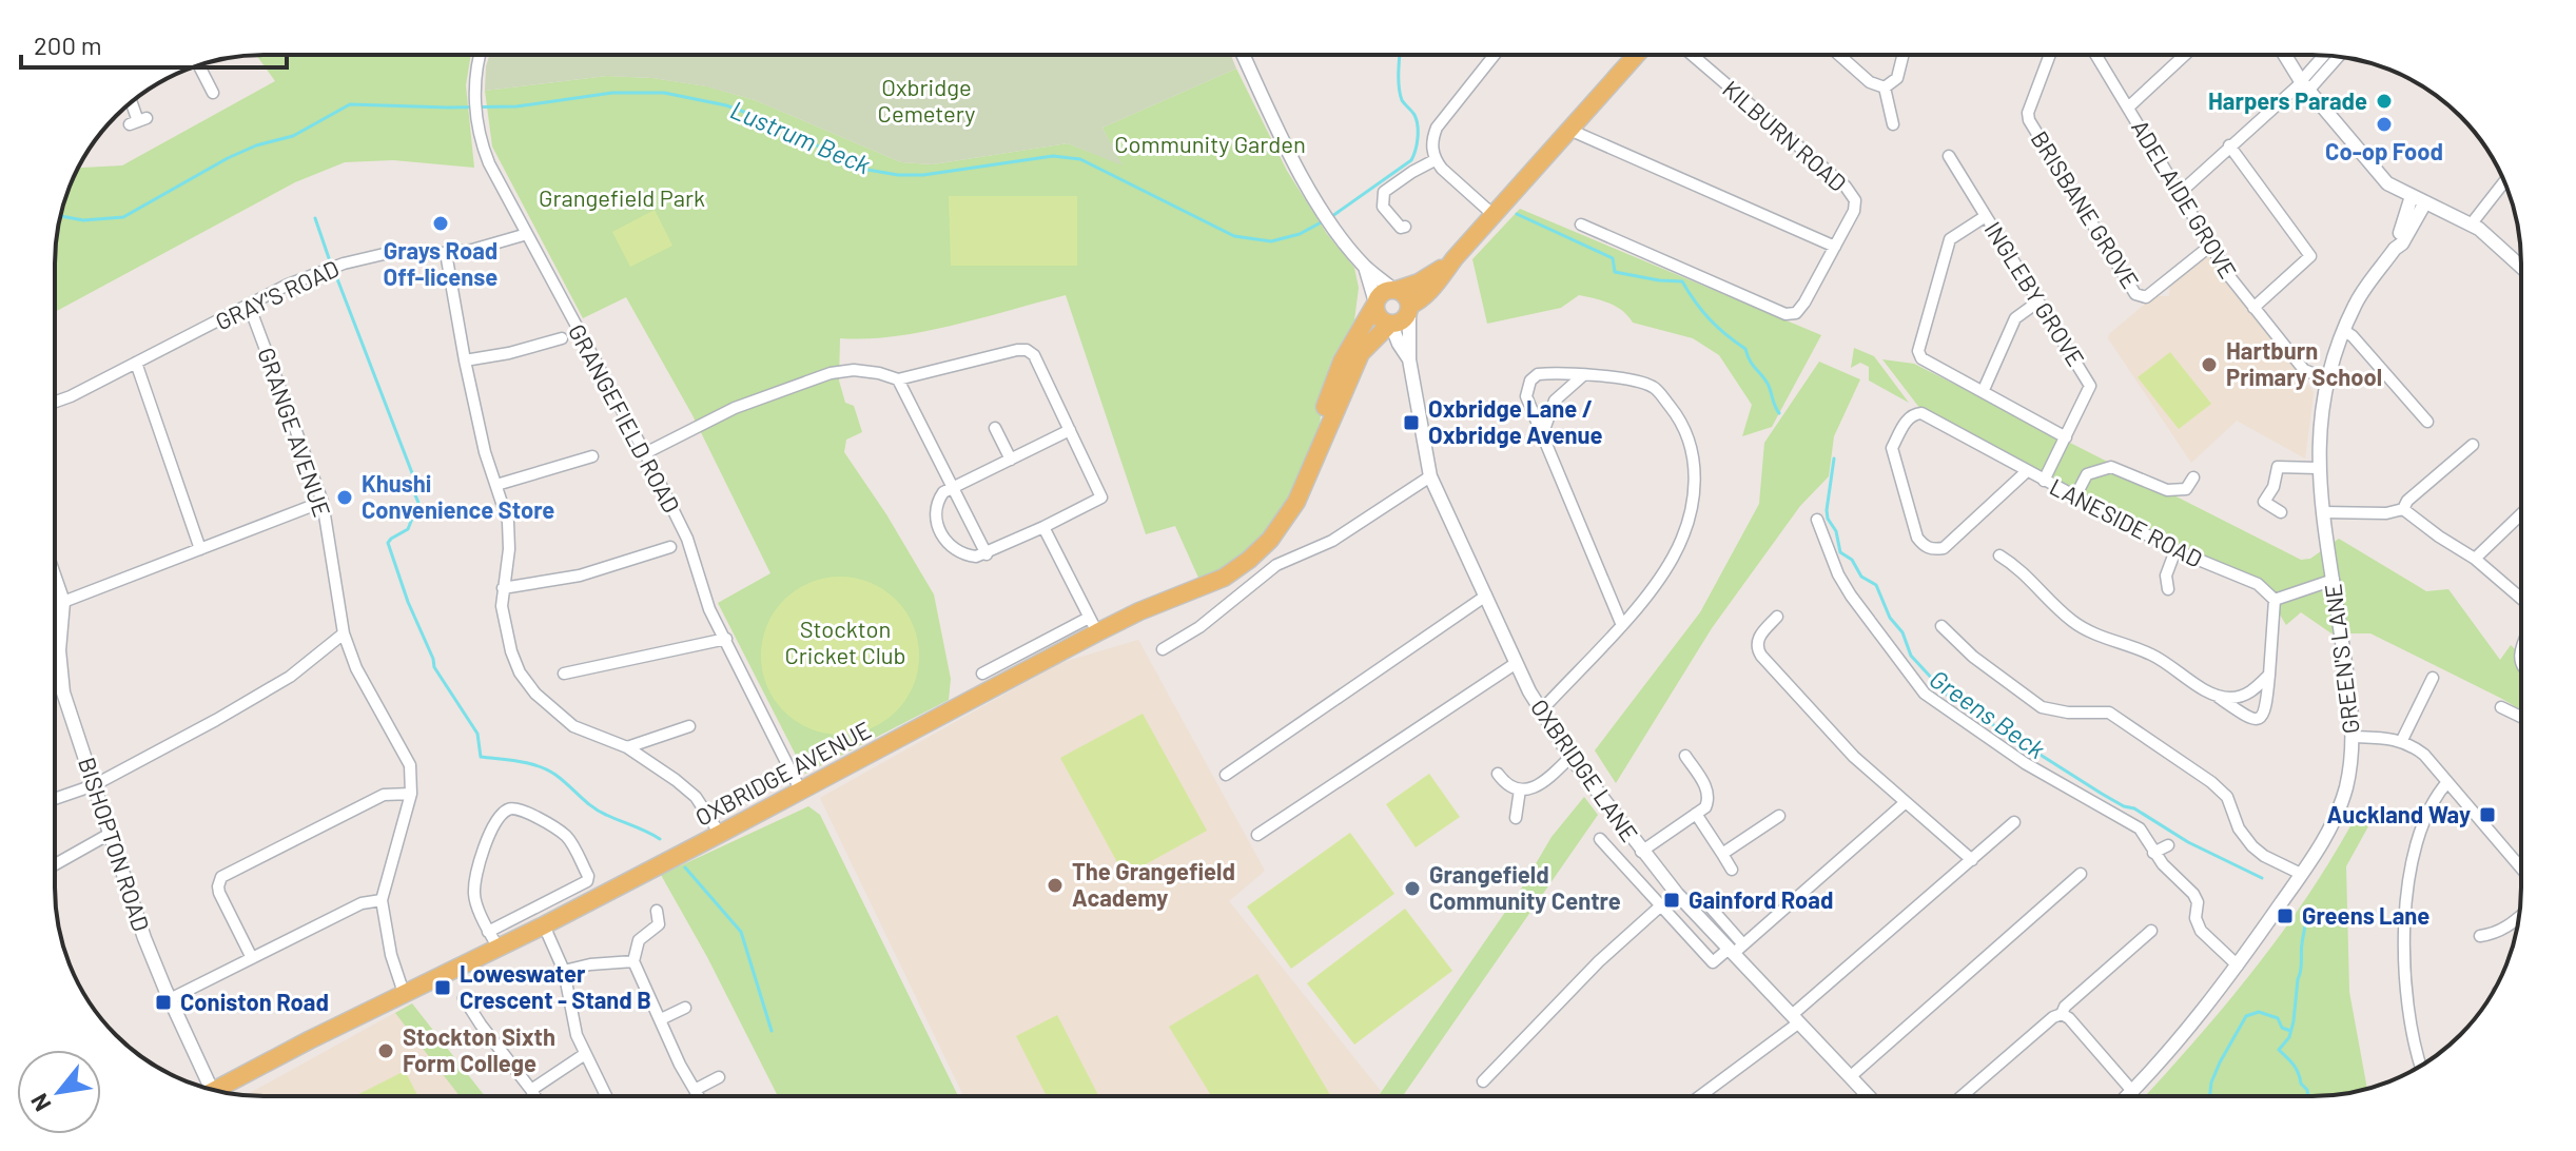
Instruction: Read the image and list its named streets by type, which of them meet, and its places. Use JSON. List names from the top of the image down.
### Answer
{
  "streets": {
    "main road": ["OXBRIDGE AVENUE"],
    "street": [
      "KILBURN ROAD",
      "ADELAIDE GROVE",
      "BRISBANE GROVE",
      "INGLEBY GROVE",
      "GRAY'S ROAD",
      "GRANGEFIELD ROAD",
      "GRANGE AVENUE",
      "LANESIDE ROAD",
      "GREEN'S LANE",
      "OXBRIDGE LANE",
      "BISHOPTON ROAD"
    ]
  },
  "crossings": [
    ["ADELAIDE GROVE", "BRISBANE GROVE"],
    ["ADELAIDE GROVE", "GREEN'S LANE"],
    ["INGLEBY GROVE", "LANESIDE ROAD"],
    ["GRAY'S ROAD", "GRANGEFIELD ROAD"],
    ["GRAY'S ROAD", "GRANGE AVENUE"],
    ["GRANGEFIELD ROAD", "OXBRIDGE AVENUE"],
    ["GRANGE AVENUE", "OXBRIDGE AVENUE"],
    ["OXBRIDGE LANE", "OXBRIDGE AVENUE"]
  ],
  "water": ["Lustrum Beck", "Greens Beck"],
  "parks": [
    "Oxbridge Cemetery",
    "Community Garden",
    "Grangefield Park",
    "Stockton Cricket Club"
  ],
  "places": {
    "other": [
      "Harpers Parade",
      "Co-op Food",
      "Grays Road Off-license",
      "Hartburn Primary School",
      "Khushi Convenience Store",
      "The Grangefield Academy",
      "Grangefield Community Centre",
      "Stockton Sixth Form College"
    ],
    "transit": [
      "Oxbridge Lane / Oxbridge Avenue",
      "Auckland Way",
      "Gainford Road",
      "Greens Lane",
      "Loweswater Crescent - Stand B",
      "Coniston Road"
    ]
  },
  "scale_bar": "200 m",
  "north": "bottom left"
}
